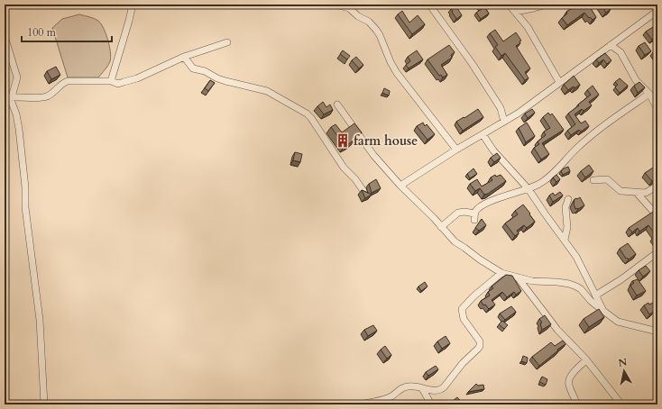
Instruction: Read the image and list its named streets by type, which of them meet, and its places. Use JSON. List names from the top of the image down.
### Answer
{
  "places": {
    "building": ["farm house"]
  },
  "scale_bar": "100 m",
  "north": "top"
}
